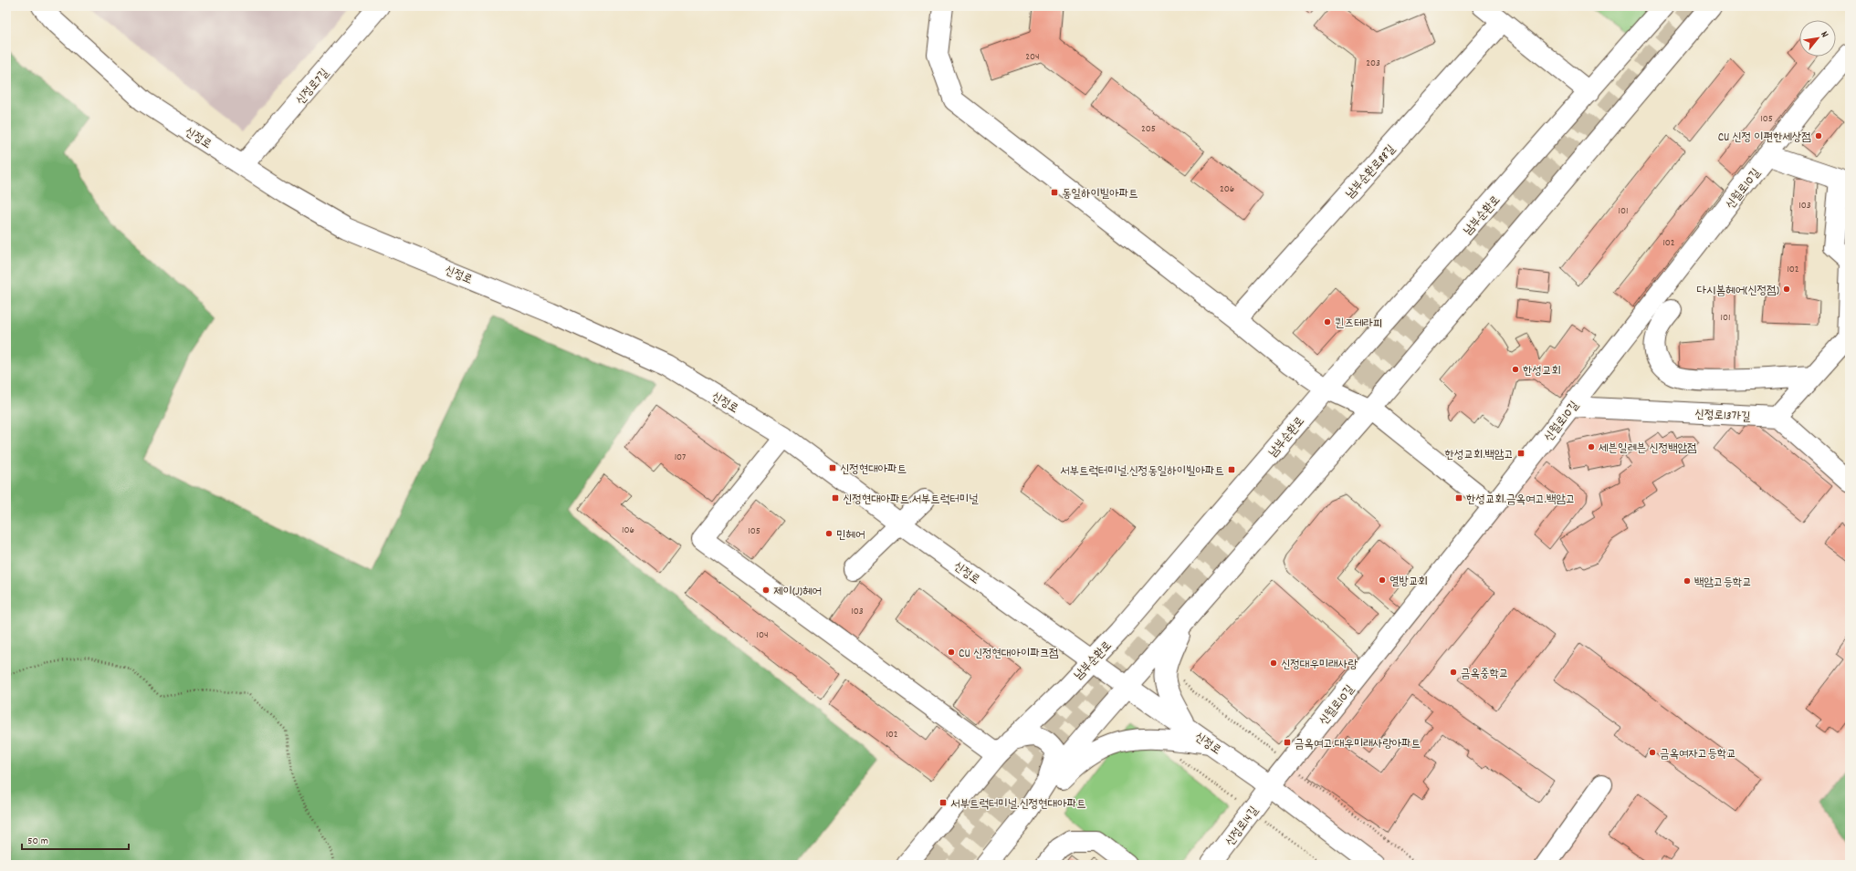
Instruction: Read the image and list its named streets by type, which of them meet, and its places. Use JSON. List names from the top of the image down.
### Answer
{
  "streets": {
    "main road": [
      "신정로7길",
      "신정로",
      "남부순환로88길",
      "신월로10길",
      "남부순환로",
      "신정로13가길",
      "신정로14길"
    ]
  },
  "crossings": [
    ["신정로7길", "신정로"],
    ["신정로", "신월로10길"],
    ["신정로", "남부순환로"],
    ["신정로", "신정로14길"],
    ["신월로10길", "신정로13가길"],
    ["신월로10길", "신정로14길"]
  ],
  "places": {
    "other": [
      "CU 신정 이편한세상점",
      "다시봄헤어(신정점)",
      "퀸즈테라피",
      "한성교회",
      "세븐일레븐 신정백암점",
      "민헤어",
      "열방교회",
      "백암고등학교",
      "제이(J)헤어",
      "CU 신정현대아이파크점",
      "신정대우미래사랑",
      "금옥중학교",
      "금옥여자고등학교"
    ],
    "transit": [
      "동일하이빌아파트",
      "한성교회.백암고",
      "신정현대아파트",
      "서부트럭터미널.신정동일하이빌아파트",
      "신정현대아파트.서부트럭터미널",
      "한성교회.금옥여고.백암고",
      "금옥여고.대우미래사랑아파트",
      "서부트럭터미널.신정현대아파트"
    ]
  },
  "house_numbers": [
    "204",
    "203",
    "105",
    "205",
    "206",
    "103",
    "101",
    "102",
    "102",
    "101",
    "107",
    "106",
    "105",
    "103",
    "104",
    "102"
  ],
  "scale_bar": "50 m",
  "north": "top right"
}
